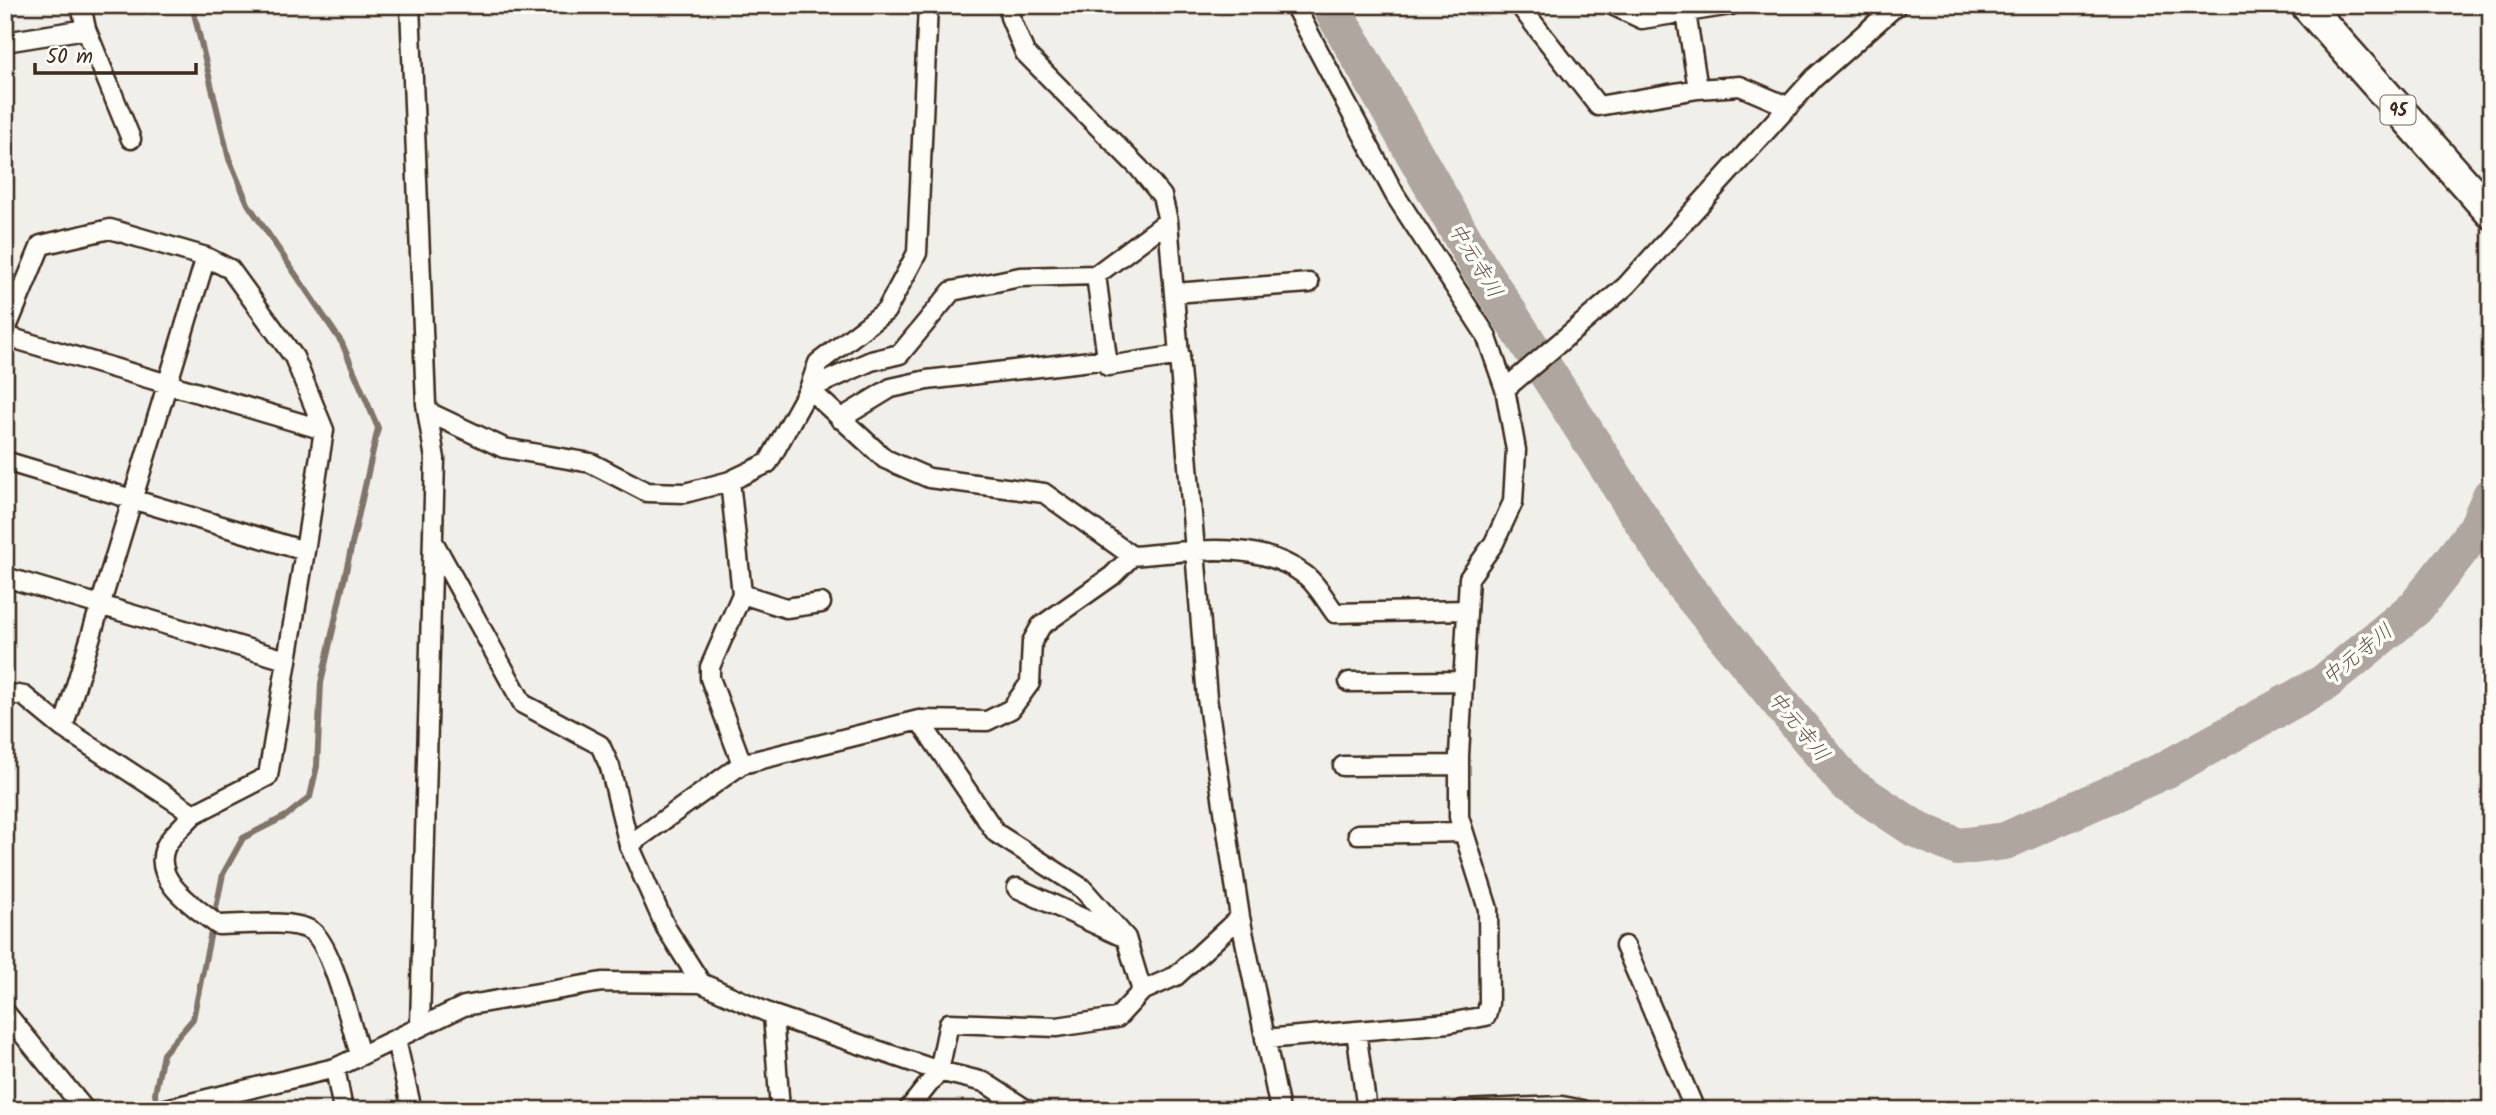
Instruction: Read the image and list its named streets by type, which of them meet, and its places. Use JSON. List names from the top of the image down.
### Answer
{
  "streets": {
    "main road": ["95"]
  },
  "water": ["中元寺川"],
  "scale_bar": "50 m"
}
